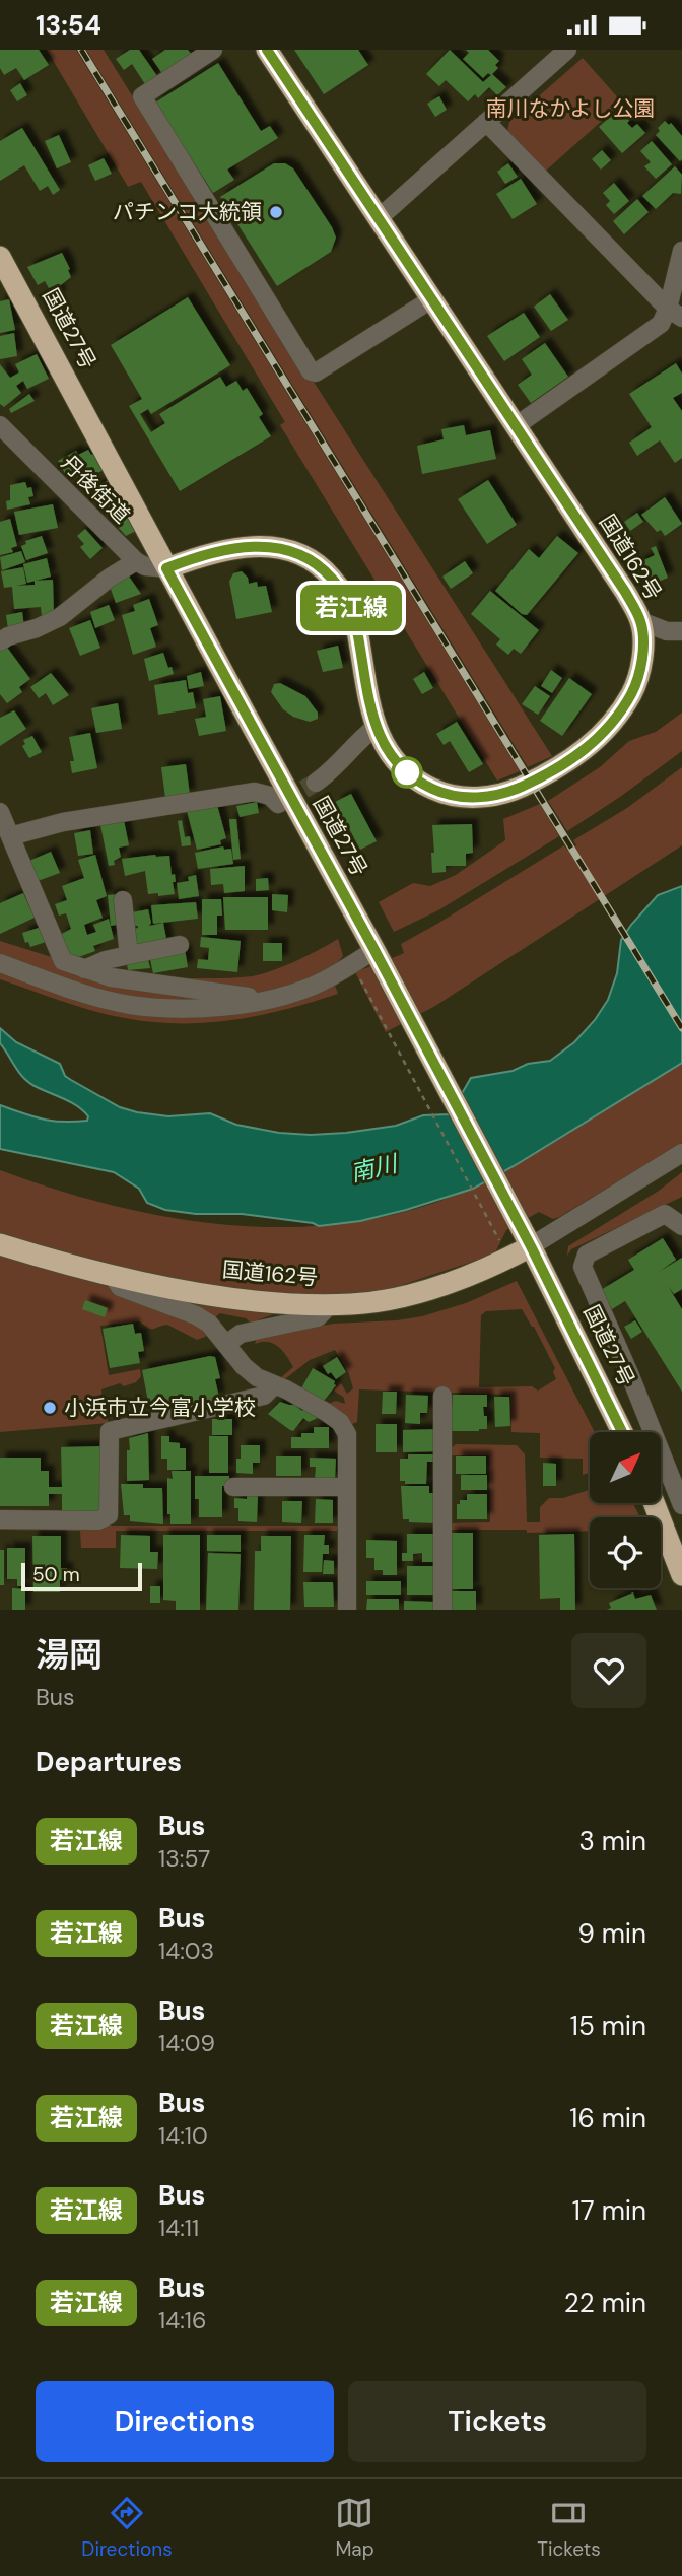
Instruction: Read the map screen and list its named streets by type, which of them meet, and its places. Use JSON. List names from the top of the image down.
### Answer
{
  "streets": {
    "highway": ["国道27号", "国道162号"],
    "street": ["丹後街道"]
  },
  "crossings": [
    ["国道27号", "国道162号"]
  ],
  "water": ["南川"],
  "parks": ["南川なかよし公園"],
  "places": ["パチンコ大統領", "小浜市立今富小学校"],
  "lines": ["bus line 若江線"],
  "scale_bar": "50 m",
  "north": "top right",
  "page": {
    "status": "13:54",
    "on_map": "若江線",
    "scale": "50 m",
    "heading": [
      ["湯岡", "Bus"],
      "Departures"
    ],
    "list": [
      {
        "mark": "若江線",
        "name": "Bus",
        "note": "13:57",
        "value": "3 min"
      },
      {
        "mark": "若江線",
        "name": "Bus",
        "note": "14:03",
        "value": "9 min"
      },
      {
        "mark": "若江線",
        "name": "Bus",
        "note": "14:09",
        "value": "15 min"
      },
      {
        "mark": "若江線",
        "name": "Bus",
        "note": "14:10",
        "value": "16 min"
      },
      {
        "mark": "若江線",
        "name": "Bus",
        "note": "14:11",
        "value": "17 min"
      },
      {
        "mark": "若江線",
        "name": "Bus",
        "note": "14:16",
        "value": "22 min"
      }
    ],
    "buttons": ["Directions", "Tickets"],
    "tabs": ["Directions", "Map", "Tickets"]
  }
}
